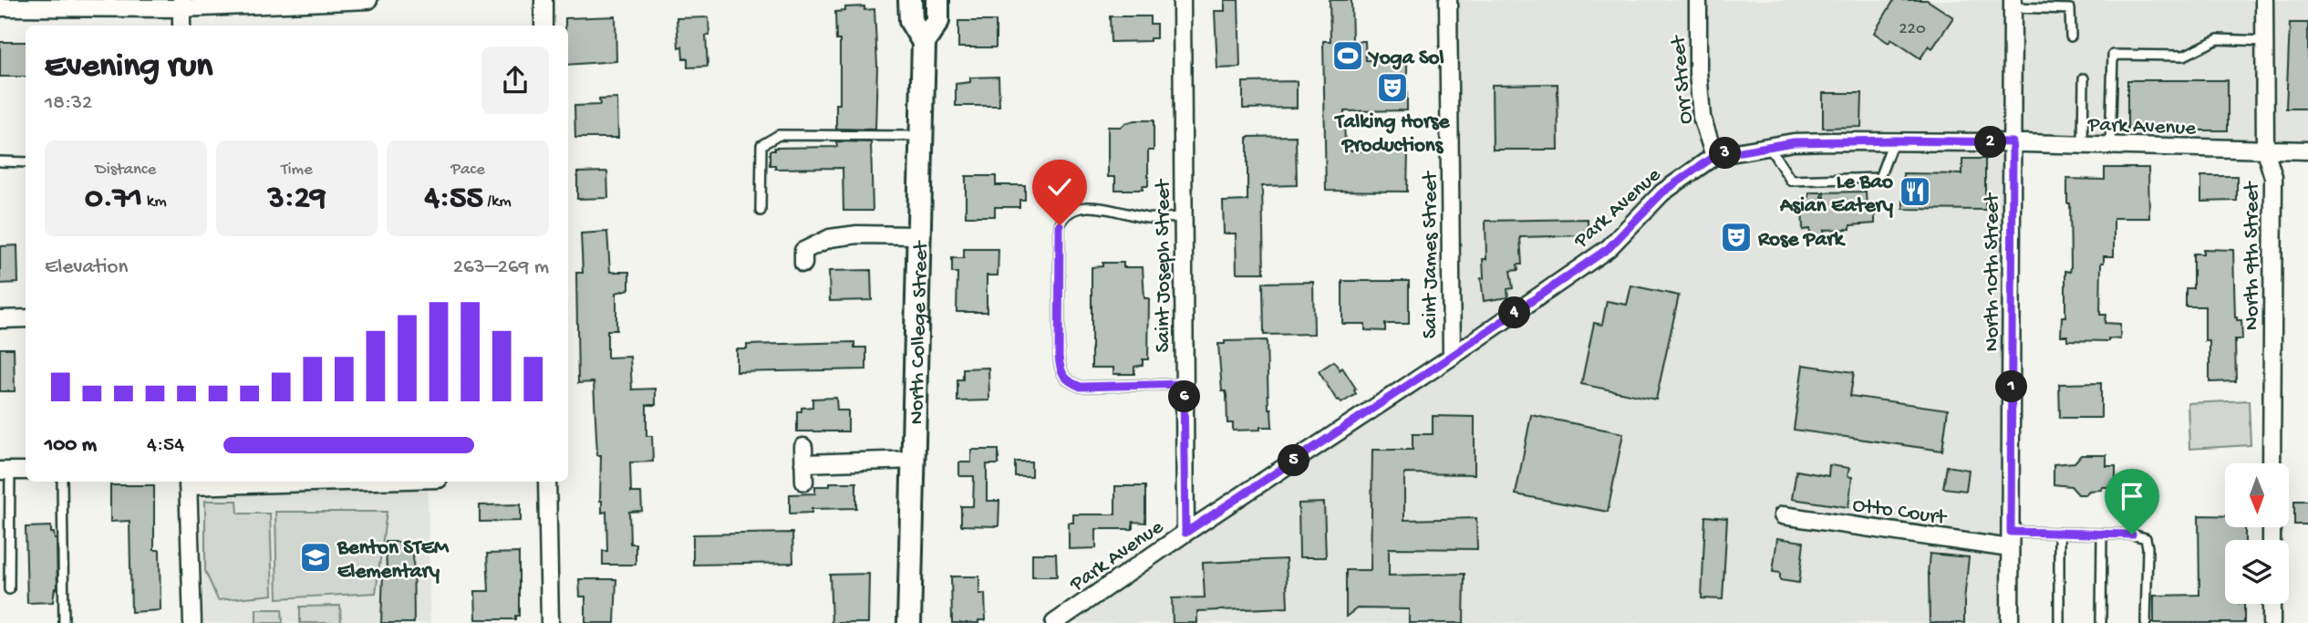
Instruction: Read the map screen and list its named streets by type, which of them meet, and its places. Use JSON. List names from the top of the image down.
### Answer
{
  "streets": {
    "main road": ["North College Street"],
    "street": [
      "Orr Street",
      "Park Avenue",
      "Saint James Street",
      "North 9th Street",
      "Saint Joseph Street",
      "North 10th Street",
      "Otto Court"
    ]
  },
  "crossings": [
    ["Orr Street", "Park Avenue"],
    ["Park Avenue", "Saint James Street"],
    ["Park Avenue", "North 9th Street"],
    ["Park Avenue", "Saint Joseph Street"],
    ["Park Avenue", "North 10th Street"],
    ["North 10th Street", "Otto Court"]
  ],
  "places": {
    "sports": ["Yoga Sol"],
    "theatre": ["Talking Horse Productions", "Rose Park"],
    "restaurant": ["Le Bao Asian Eatery"],
    "school or university": ["Benton STEM Elementary"]
  },
  "house_numbers": ["220"],
  "north": "bottom",
  "page": {
    "heading": ["Evening run", "18:32"],
    "pins": [
      "2",
      "3",
      "4",
      "1",
      "6",
      "5"
    ],
    "stats": [
      ["Distance", "0.71 km"],
      ["Time", "3:29"],
      ["Pace", "4:55 /km"]
    ],
    "chart": ["Elevation", "263–269 m"],
    "list": [
      {
        "name": "100 m",
        "note": "4:54"
      }
    ]
  }
}
